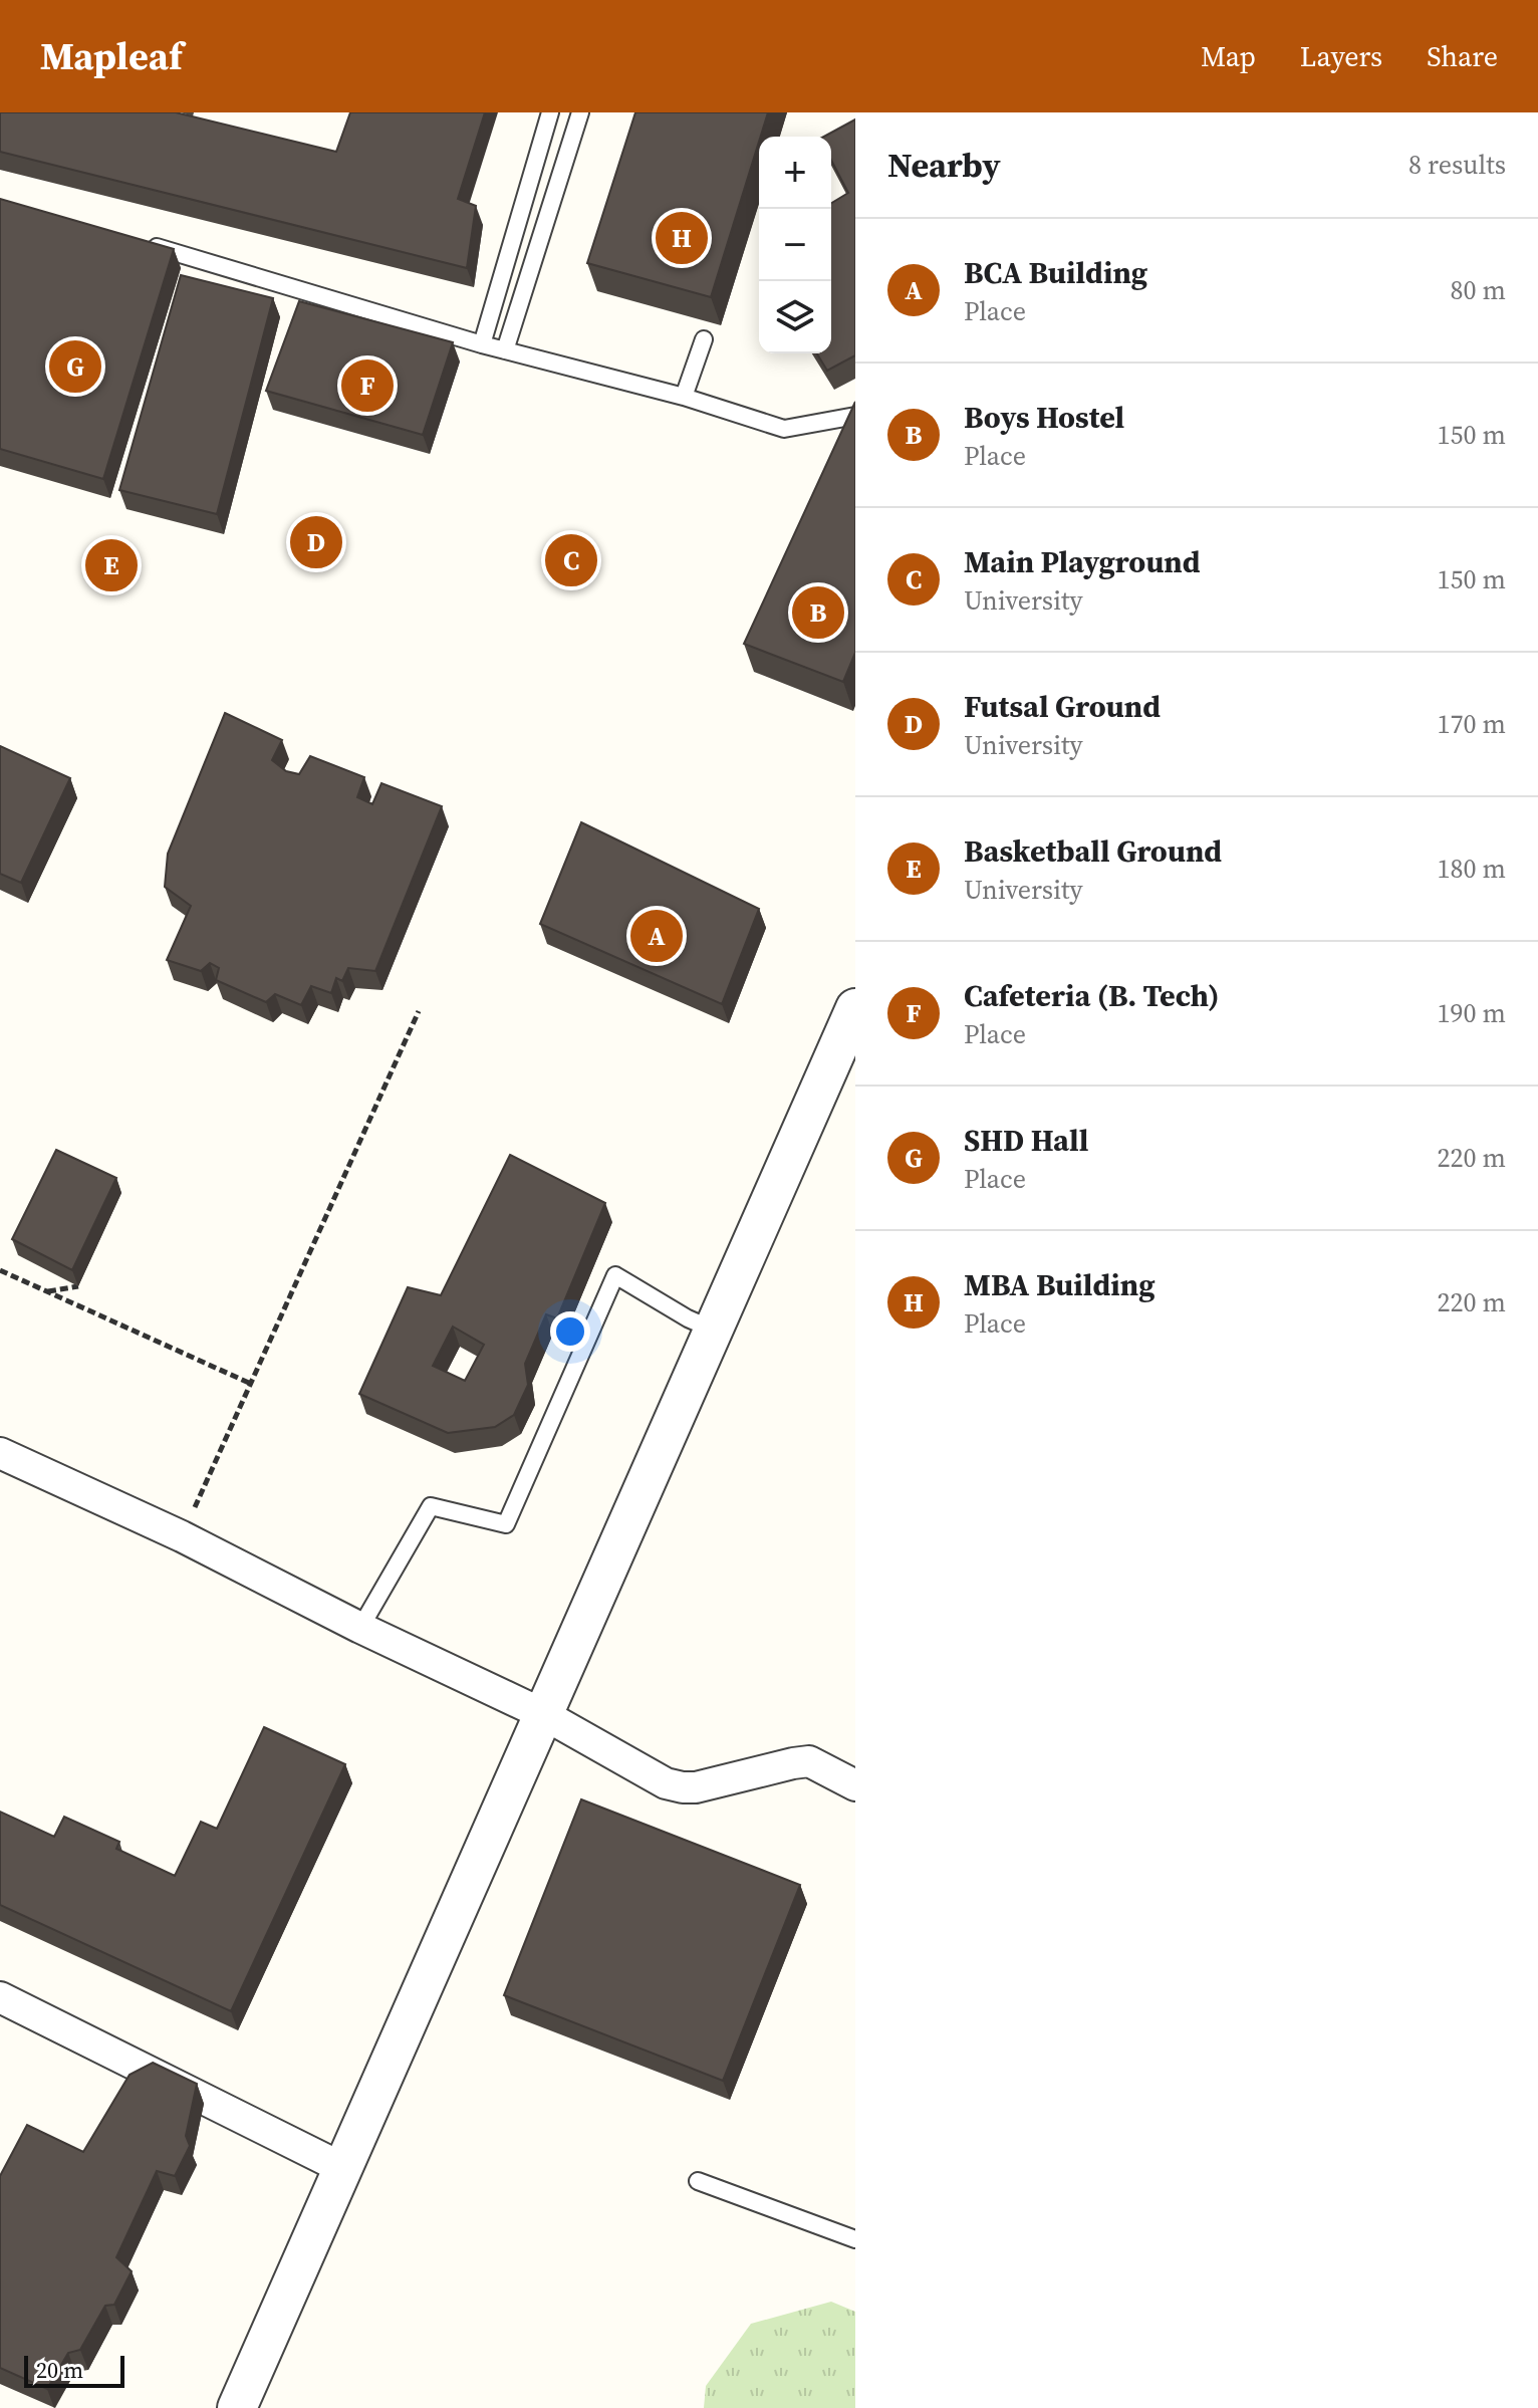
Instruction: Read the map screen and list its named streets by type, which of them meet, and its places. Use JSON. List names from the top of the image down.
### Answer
{
  "scale_bar": "20 m",
  "page": {
    "header": "Mapleaf",
    "nav": ["Map", "Layers", "Share"],
    "heading": ["Nearby", "8 results"],
    "map_buttons": ["+", "−"],
    "pins": [
      "H",
      "G",
      "F",
      "D",
      "C",
      "E",
      "B",
      "A"
    ],
    "list": [
      {
        "mark": "A",
        "name": "BCA Building",
        "note": "Place",
        "value": "80 m"
      },
      {
        "mark": "B",
        "name": "Boys Hostel",
        "note": "Place",
        "value": "150 m"
      },
      {
        "mark": "C",
        "name": "Main Playground",
        "note": "University",
        "value": "150 m"
      },
      {
        "mark": "D",
        "name": "Futsal Ground",
        "note": "University",
        "value": "170 m"
      },
      {
        "mark": "E",
        "name": "Basketball Ground",
        "note": "University",
        "value": "180 m"
      },
      {
        "mark": "F",
        "name": "Cafeteria (B. Tech)",
        "note": "Place",
        "value": "190 m"
      },
      {
        "mark": "G",
        "name": "SHD Hall",
        "note": "Place",
        "value": "220 m"
      },
      {
        "mark": "H",
        "name": "MBA Building",
        "note": "Place",
        "value": "220 m"
      }
    ],
    "scale": "20 m"
  }
}
